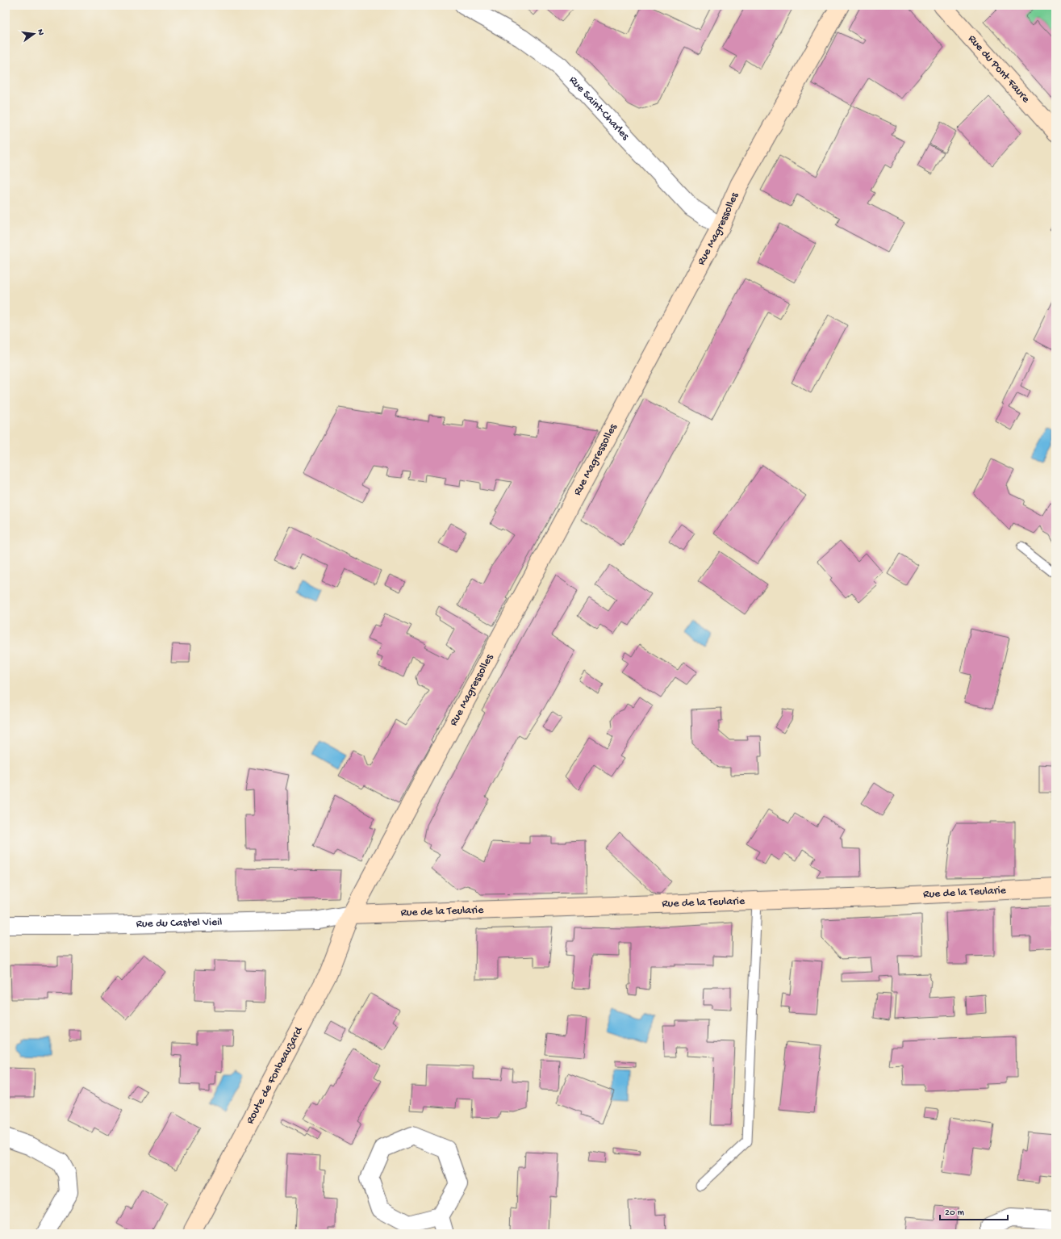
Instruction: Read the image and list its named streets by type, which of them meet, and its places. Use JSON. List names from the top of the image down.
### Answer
{
  "streets": {
    "street": [
      "Rue du Pont Faure",
      "Rue Saint-Charles",
      "Rue Magressolles",
      "Rue de la Teularie",
      "Rue du Castel Vieil",
      "Route de Fonbeauzard"
    ]
  },
  "crossings": [
    ["Rue Saint-Charles", "Rue Magressolles"],
    ["Rue Magressolles", "Rue de la Teularie"],
    ["Rue Magressolles", "Rue du Castel Vieil"],
    ["Rue Magressolles", "Route de Fonbeauzard"],
    ["Rue de la Teularie", "Rue du Castel Vieil"],
    ["Rue de la Teularie", "Route de Fonbeauzard"],
    ["Rue du Castel Vieil", "Route de Fonbeauzard"]
  ],
  "scale_bar": "20 m",
  "north": "right"
}
